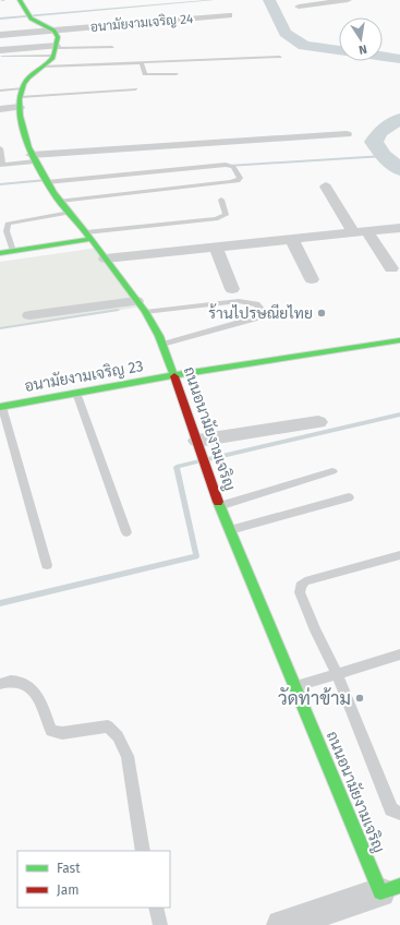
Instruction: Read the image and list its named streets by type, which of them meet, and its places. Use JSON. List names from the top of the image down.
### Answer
{
  "streets": {
    "street": ["อนามัยงามเจริญ 24", "อนามัยงามเจริญ 23", "ถนนอนามัยงามเจริญ"]
  },
  "crossings": [
    ["อนามัยงามเจริญ 23", "ถนนอนามัยงามเจริญ"]
  ],
  "places": ["ร้านไปรษณียไทย", "วัดท่าข้าม"],
  "legend": ["Fast", "Jam"],
  "north": "bottom"
}
